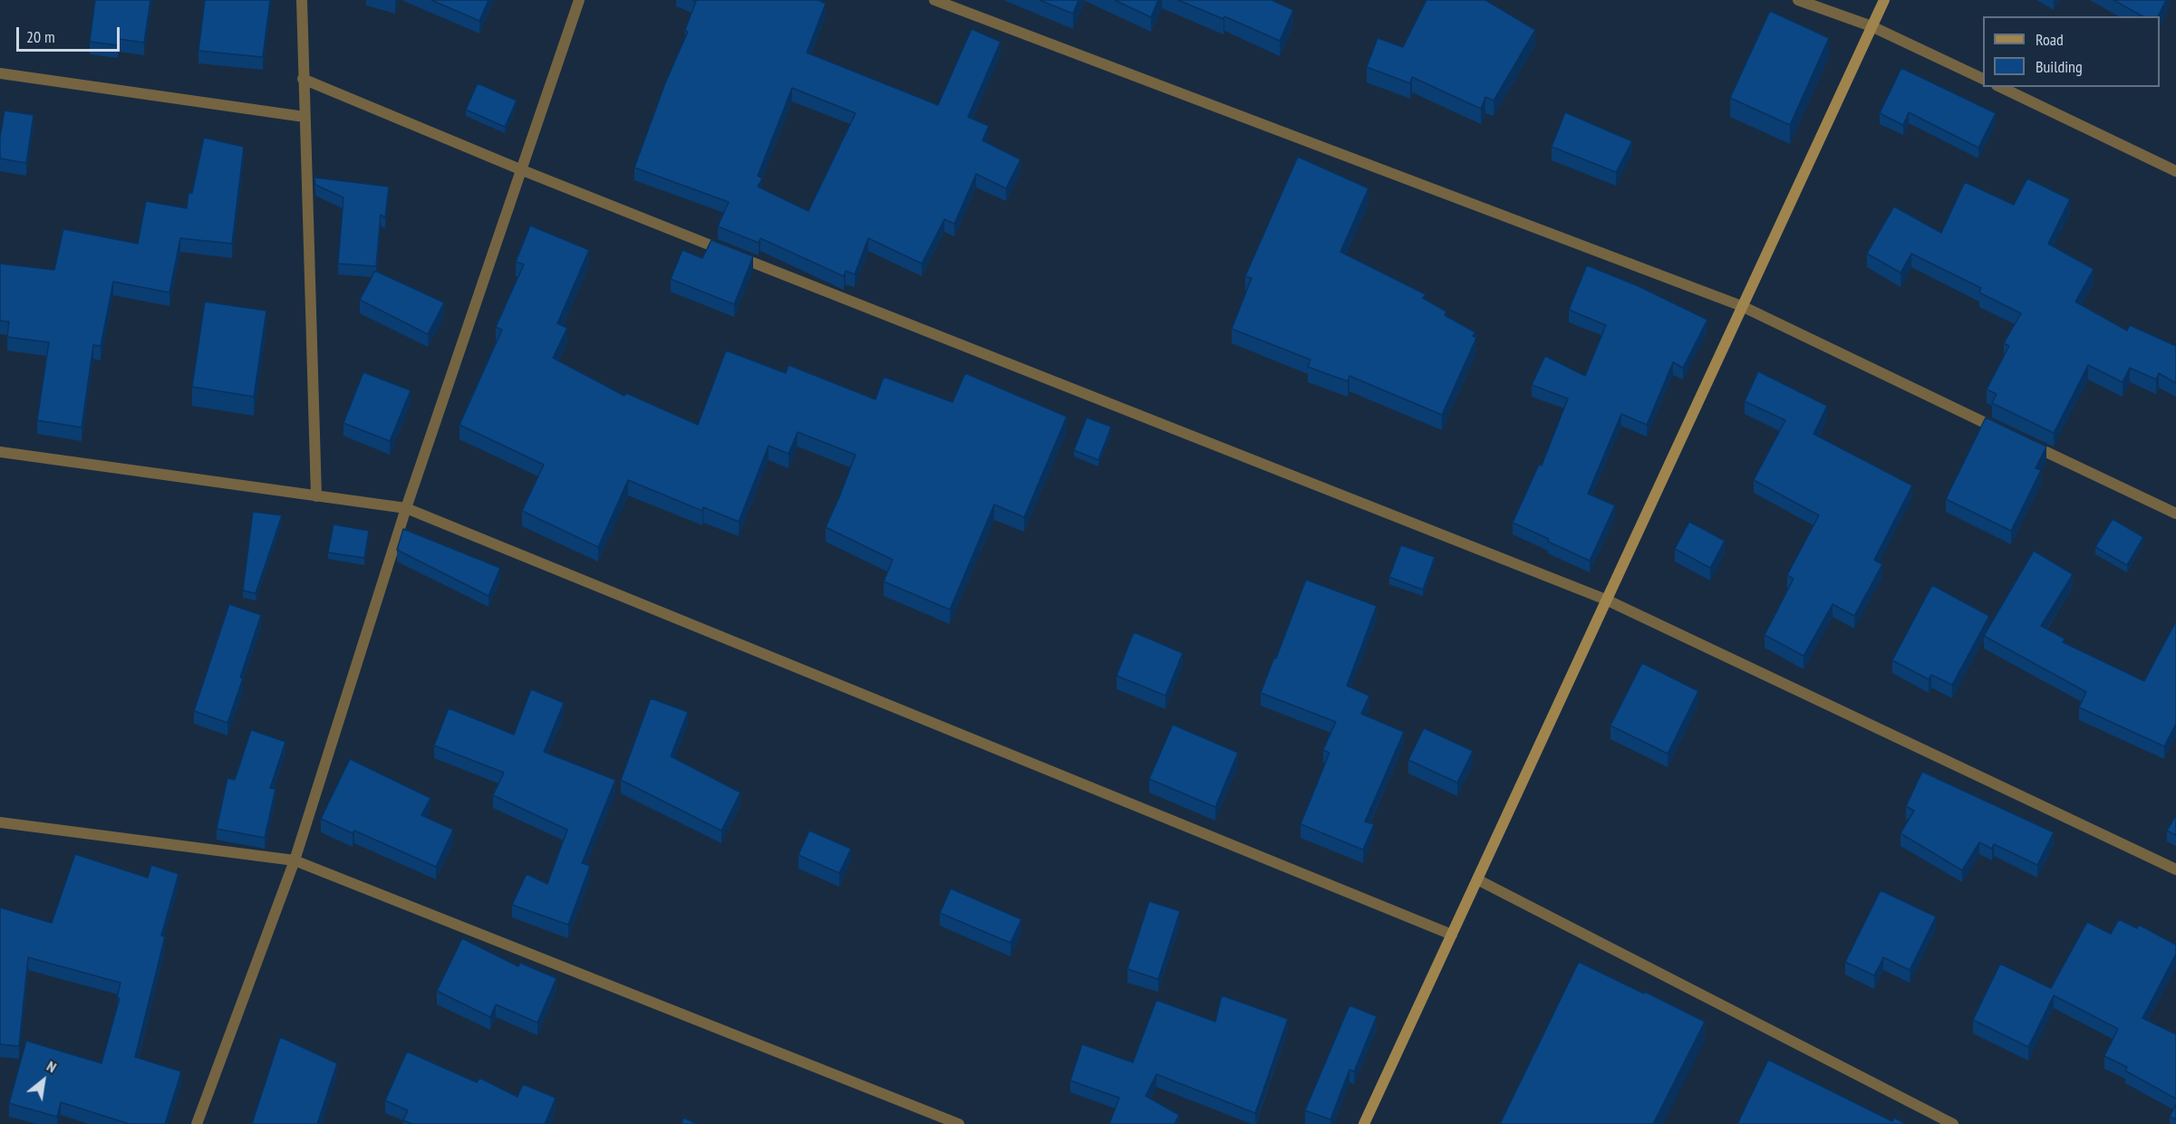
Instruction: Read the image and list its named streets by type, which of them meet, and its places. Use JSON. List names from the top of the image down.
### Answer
{
  "legend": ["Road", "Building"],
  "scale_bar": "20 m",
  "north": "top right"
}
